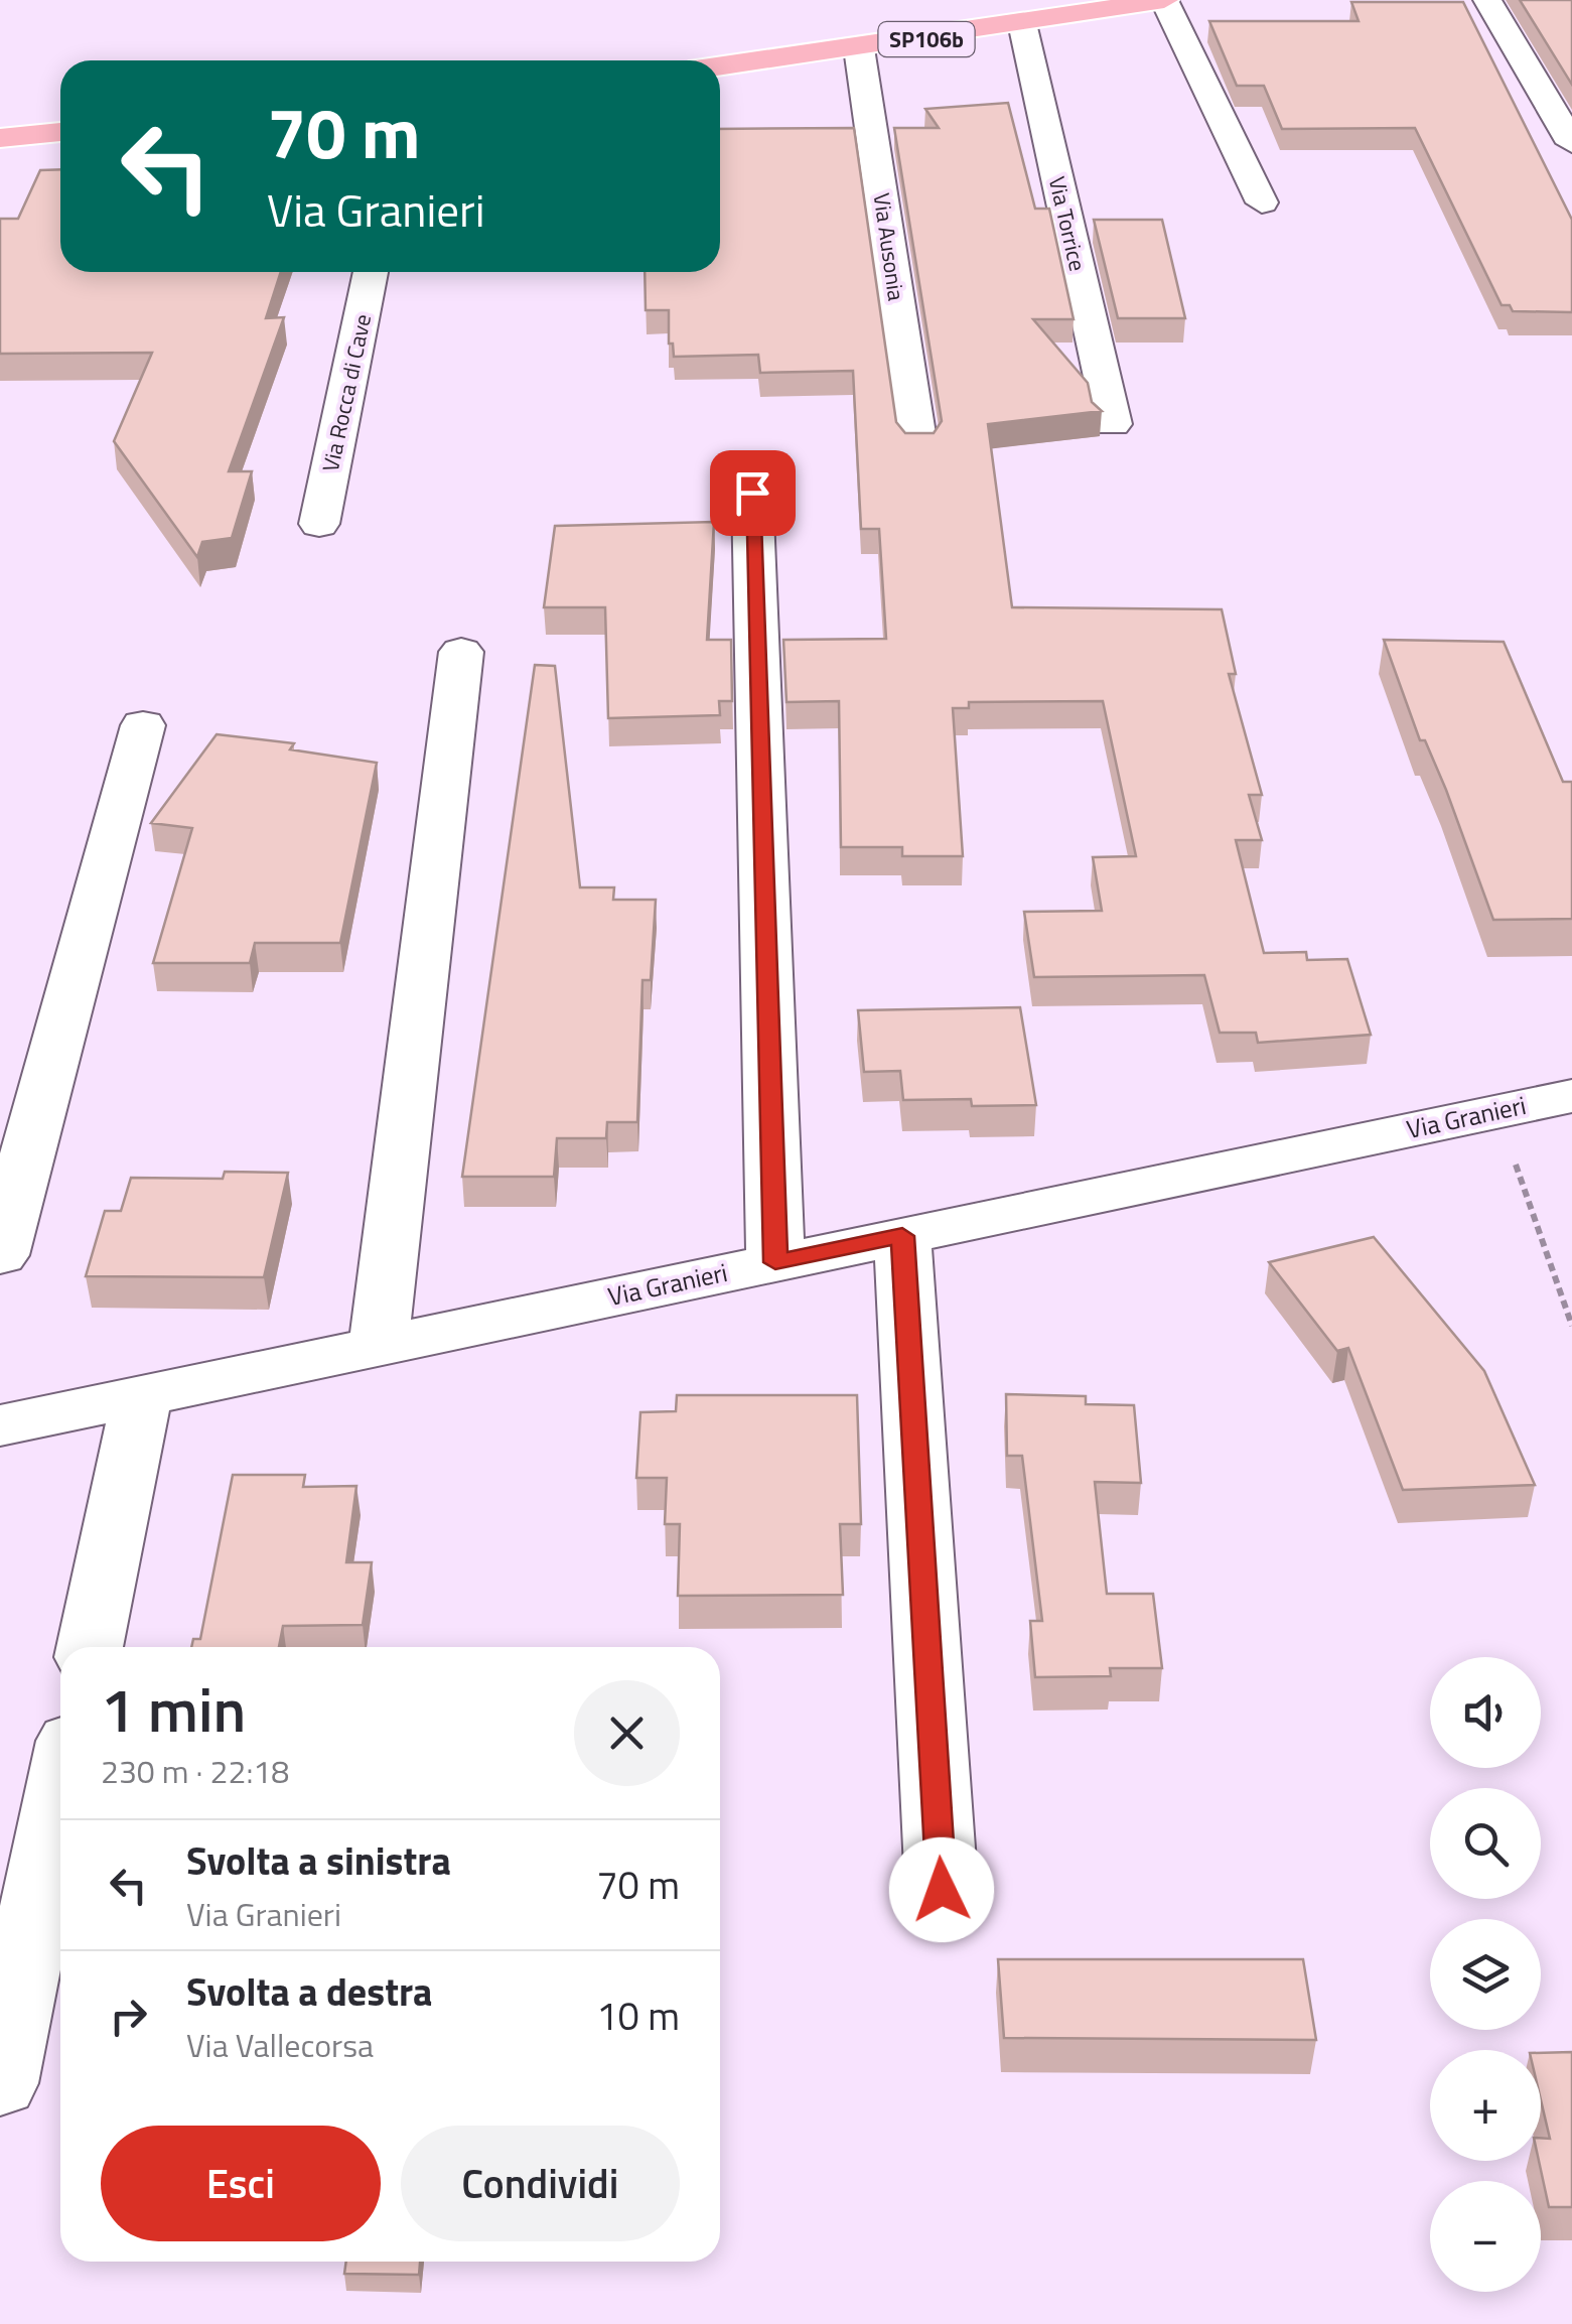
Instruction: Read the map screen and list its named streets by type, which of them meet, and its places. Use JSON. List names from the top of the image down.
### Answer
{
  "streets": {
    "main road": ["SP106b"],
    "street": [
      "Via Torrice",
      "Via Ausonia",
      "Via Rocca di Cave",
      "Via Granieri"
    ]
  },
  "crossings": [
    ["SP106b", "Via Torrice"],
    ["SP106b", "Via Ausonia"]
  ],
  "page": {
    "turn": ["70 m", "Via Granieri"],
    "heading": ["1 min", "230 m · 22:18"],
    "map_buttons": ["+", "−"],
    "list": [
      {
        "name": "Svolta a sinistra",
        "note": "Via Granieri",
        "value": "70 m"
      },
      {
        "name": "Svolta a destra",
        "note": "Via Vallecorsa",
        "value": "10 m"
      }
    ],
    "buttons": ["Esci", "Condividi"]
  }
}
